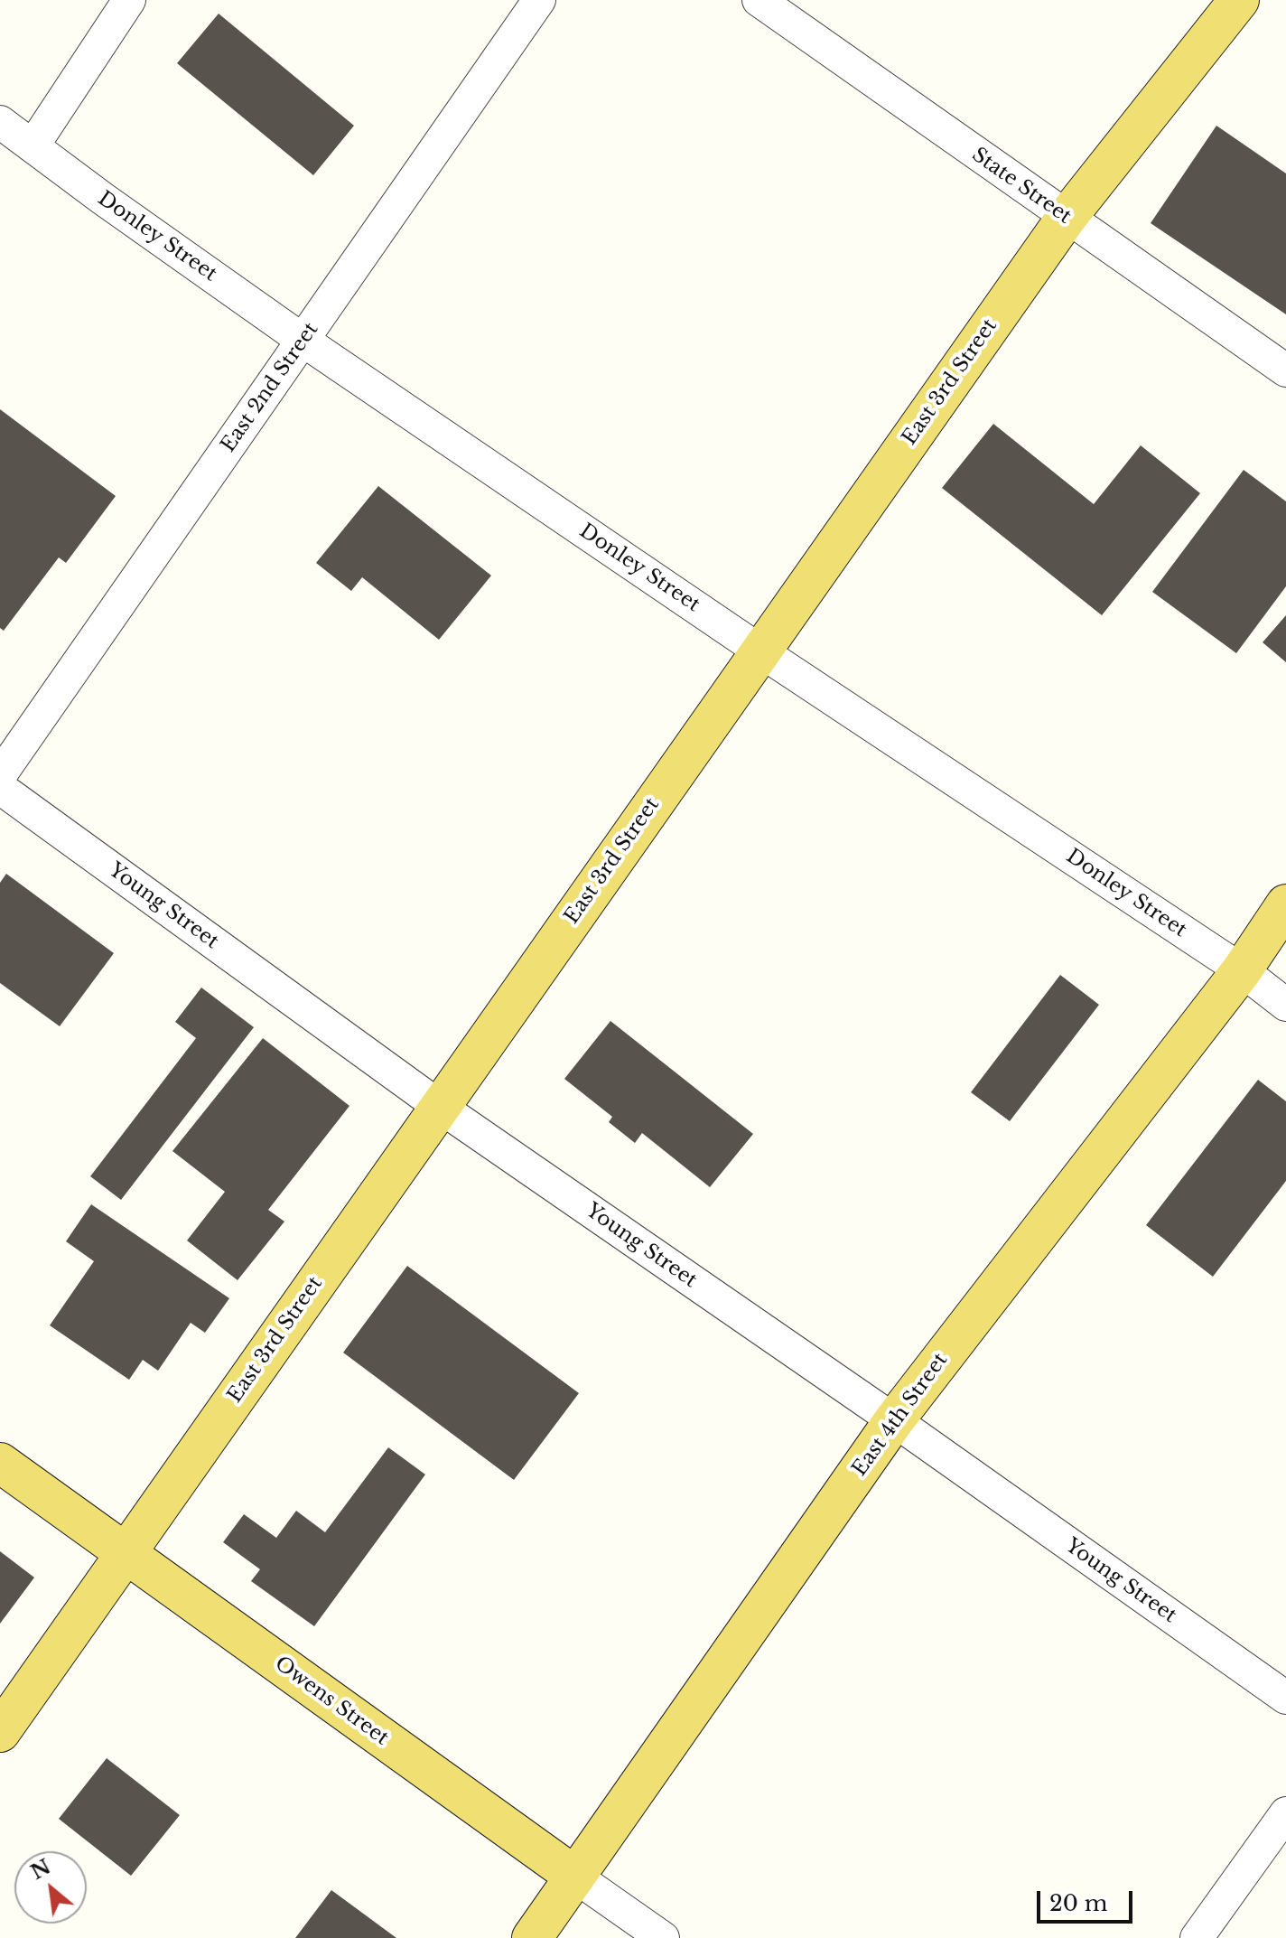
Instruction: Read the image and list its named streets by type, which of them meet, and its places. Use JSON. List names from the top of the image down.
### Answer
{
  "streets": {
    "main road": ["East 3rd Street", "East 4th Street", "Owens Street"],
    "street": [
      "State Street",
      "Donley Street",
      "East 2nd Street",
      "Young Street"
    ]
  },
  "crossings": [
    ["State Street", "East 3rd Street"],
    ["Donley Street", "East 3rd Street"],
    ["Donley Street", "East 2nd Street"],
    ["Donley Street", "East 4th Street"],
    ["East 3rd Street", "Young Street"],
    ["East 3rd Street", "Owens Street"],
    ["Young Street", "East 4th Street"],
    ["East 4th Street", "Owens Street"]
  ],
  "scale_bar": "20 m",
  "north": "top left"
}
